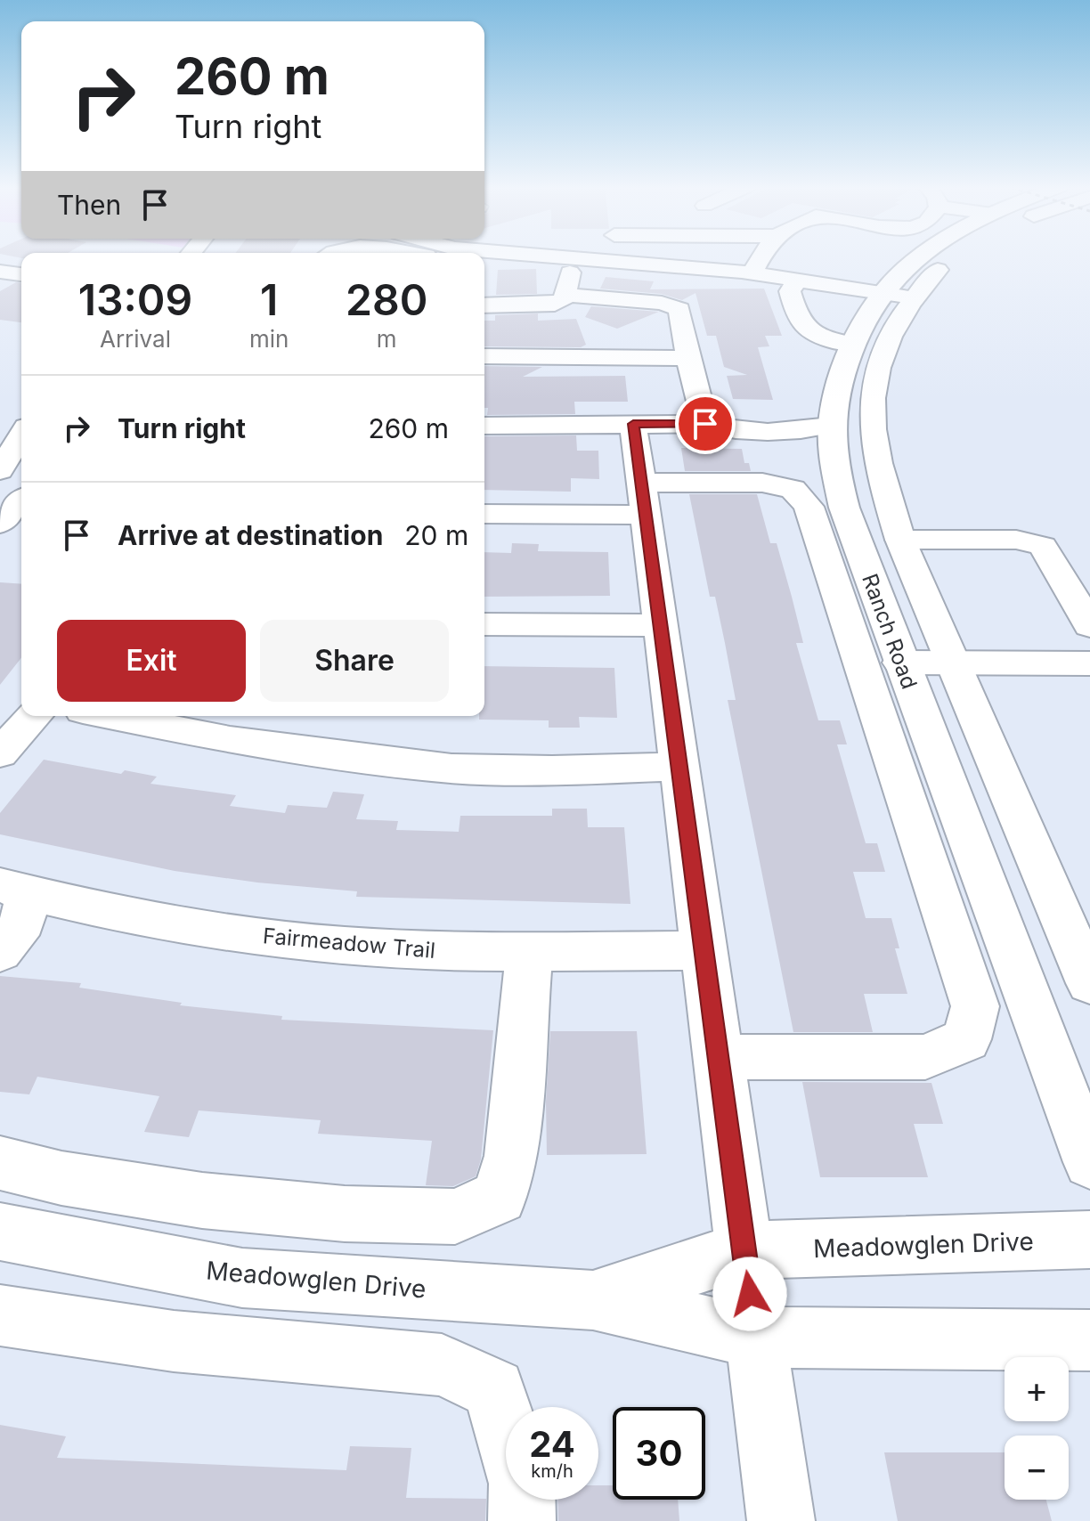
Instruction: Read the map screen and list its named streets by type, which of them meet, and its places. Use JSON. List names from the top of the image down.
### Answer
{
  "streets": {
    "street": ["Ranch Road", "Fairmeadow Trail", "Meadowglen Drive"]
  },
  "page": {
    "turn": ["260 m", "Turn right"],
    "then": "Then",
    "eta": [
      "13:09",
      "Arrival",
      "1",
      "min",
      "280",
      "m"
    ],
    "list": [
      {
        "name": "Turn right",
        "value": "260 m"
      },
      {
        "name": "Arrive at destination",
        "value": "20 m"
      }
    ],
    "buttons": ["Exit", "Share"],
    "map_buttons": ["+", "−"],
    "speed": "24 km/h",
    "limit": "30"
  }
}
